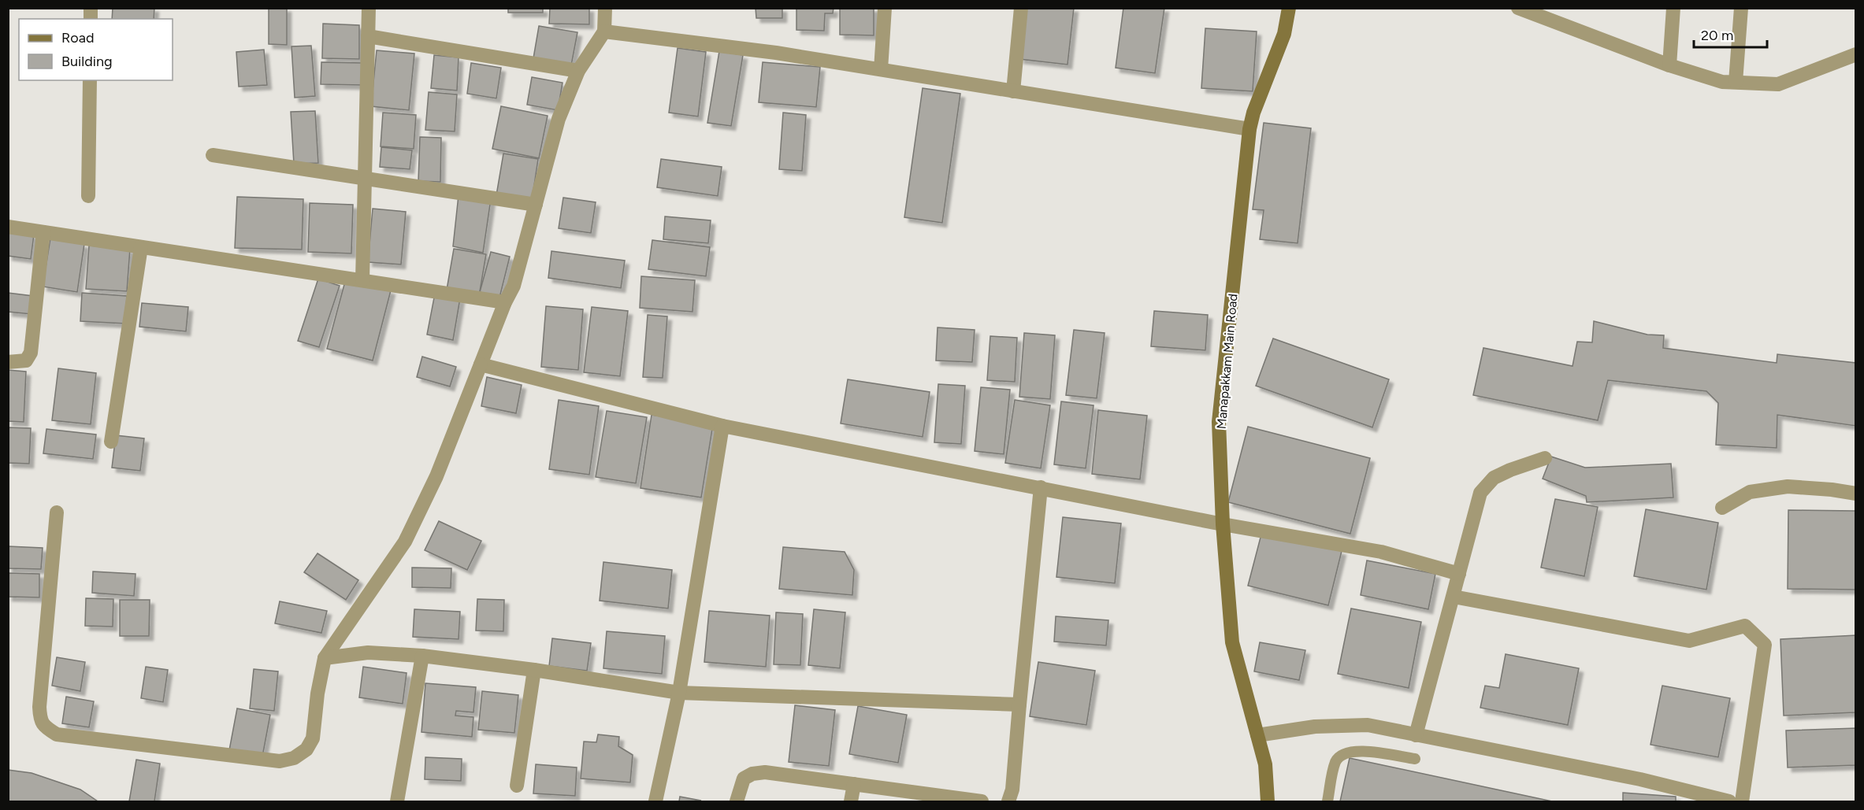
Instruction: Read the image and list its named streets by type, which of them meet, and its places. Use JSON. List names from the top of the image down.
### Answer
{
  "streets": {
    "main road": ["Manapakkam Main Road"]
  },
  "legend": ["Road", "Building"],
  "scale_bar": "20 m"
}
